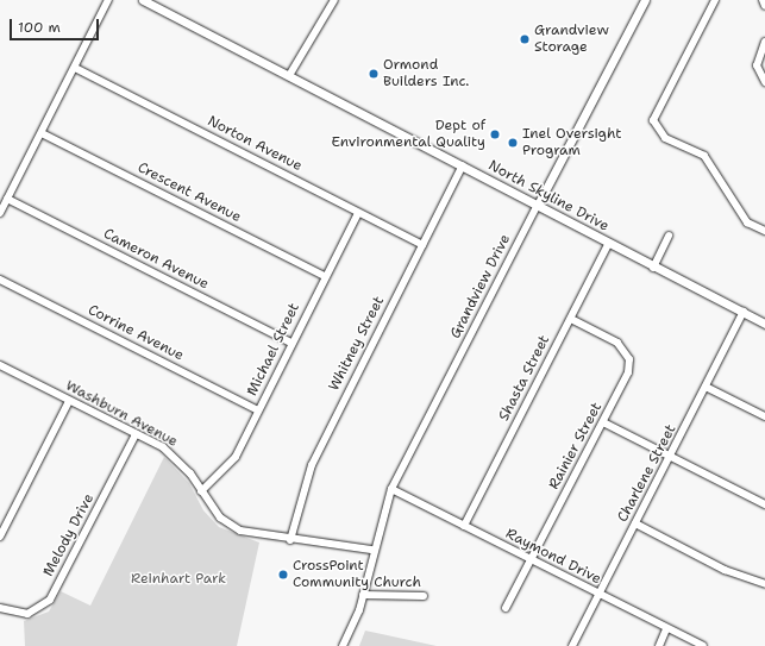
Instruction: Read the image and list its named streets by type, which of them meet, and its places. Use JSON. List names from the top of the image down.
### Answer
{
  "streets": {
    "main road": ["North Skyline Drive", "Grandview Drive"],
    "street": [
      "Norton Avenue",
      "Crescent Avenue",
      "Cameron Avenue",
      "Corrine Avenue",
      "Whitney Street",
      "Michael Street",
      "Shasta Street",
      "Washburn Avenue",
      "Rainier Street",
      "Charlene Street",
      "Melody Drive",
      "Raymond Drive"
    ]
  },
  "crossings": [
    ["Norton Avenue", "Whitney Street"],
    ["Norton Avenue", "Michael Street"],
    ["Crescent Avenue", "Michael Street"],
    ["North Skyline Drive", "Grandview Drive"],
    ["North Skyline Drive", "Whitney Street"],
    ["North Skyline Drive", "Shasta Street"],
    ["North Skyline Drive", "Charlene Street"],
    ["Cameron Avenue", "Michael Street"],
    ["Grandview Drive", "Washburn Avenue"],
    ["Grandview Drive", "Raymond Drive"],
    ["Corrine Avenue", "Michael Street"],
    ["Whitney Street", "Washburn Avenue"],
    ["Michael Street", "Washburn Avenue"],
    ["Shasta Street", "Rainier Street"],
    ["Shasta Street", "Raymond Drive"],
    ["Washburn Avenue", "Melody Drive"],
    ["Rainier Street", "Raymond Drive"],
    ["Charlene Street", "Raymond Drive"]
  ],
  "parks": ["Reinhart Park"],
  "places": [
    "Grandview Storage",
    "Ormond Builders Inc.",
    "Dept of Environmental Quality",
    "Inel Oversight Program",
    "CrossPoint Community Church"
  ],
  "scale_bar": "100 m"
}
